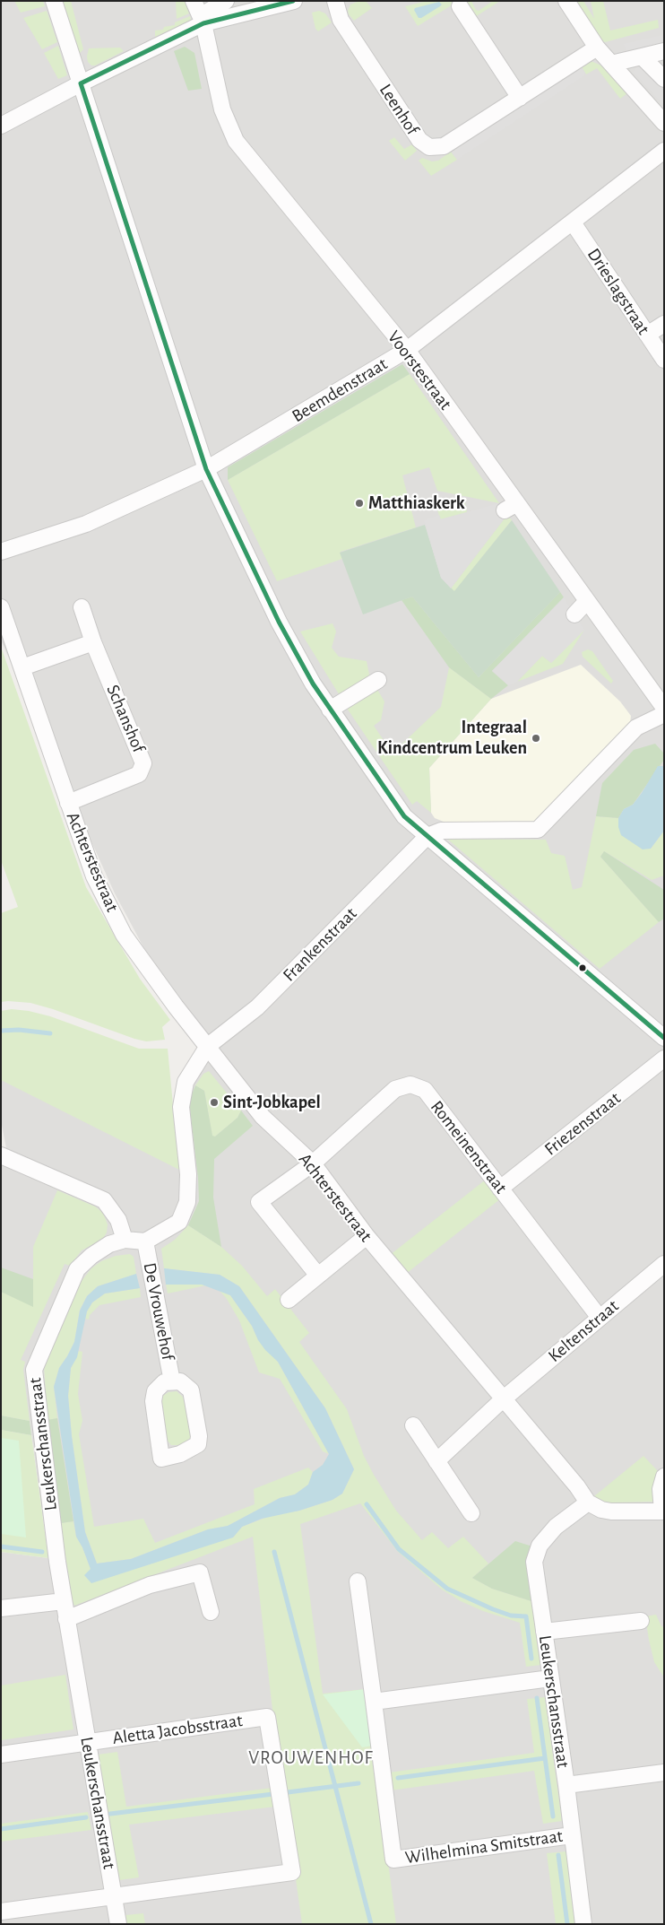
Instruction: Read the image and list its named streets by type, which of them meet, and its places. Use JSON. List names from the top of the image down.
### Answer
{
  "streets": {
    "street": [
      "Leenhof",
      "Drieslagstraat",
      "Voorstestraat",
      "Beemdenstraat",
      "Schanshof",
      "Achterstestraat",
      "Frankenstraat",
      "Friezenstraat",
      "Romeinenstraat",
      "De Vrouwehof",
      "Keltenstraat",
      "Leukerschansstraat",
      "Aletta Jacobsstraat",
      "Wilhelmina Smitstraat"
    ]
  },
  "crossings": [
    ["Drieslagstraat", "Beemdenstraat"],
    ["Voorstestraat", "Beemdenstraat"],
    ["Schanshof", "Achterstestraat"],
    ["Achterstestraat", "Frankenstraat"],
    ["Achterstestraat", "Romeinenstraat"],
    ["Achterstestraat", "Keltenstraat"],
    ["Achterstestraat", "Leukerschansstraat"],
    ["Friezenstraat", "Romeinenstraat"],
    ["Romeinenstraat", "Keltenstraat"],
    ["De Vrouwehof", "Leukerschansstraat"],
    ["Leukerschansstraat", "Aletta Jacobsstraat"],
    ["Leukerschansstraat", "Wilhelmina Smitstraat"]
  ],
  "districts": ["VROUWENHOF"],
  "places": ["Matthiaskerk", "Integraal Kindcentrum Leuken", "Sint-Jobkapel"]
}
